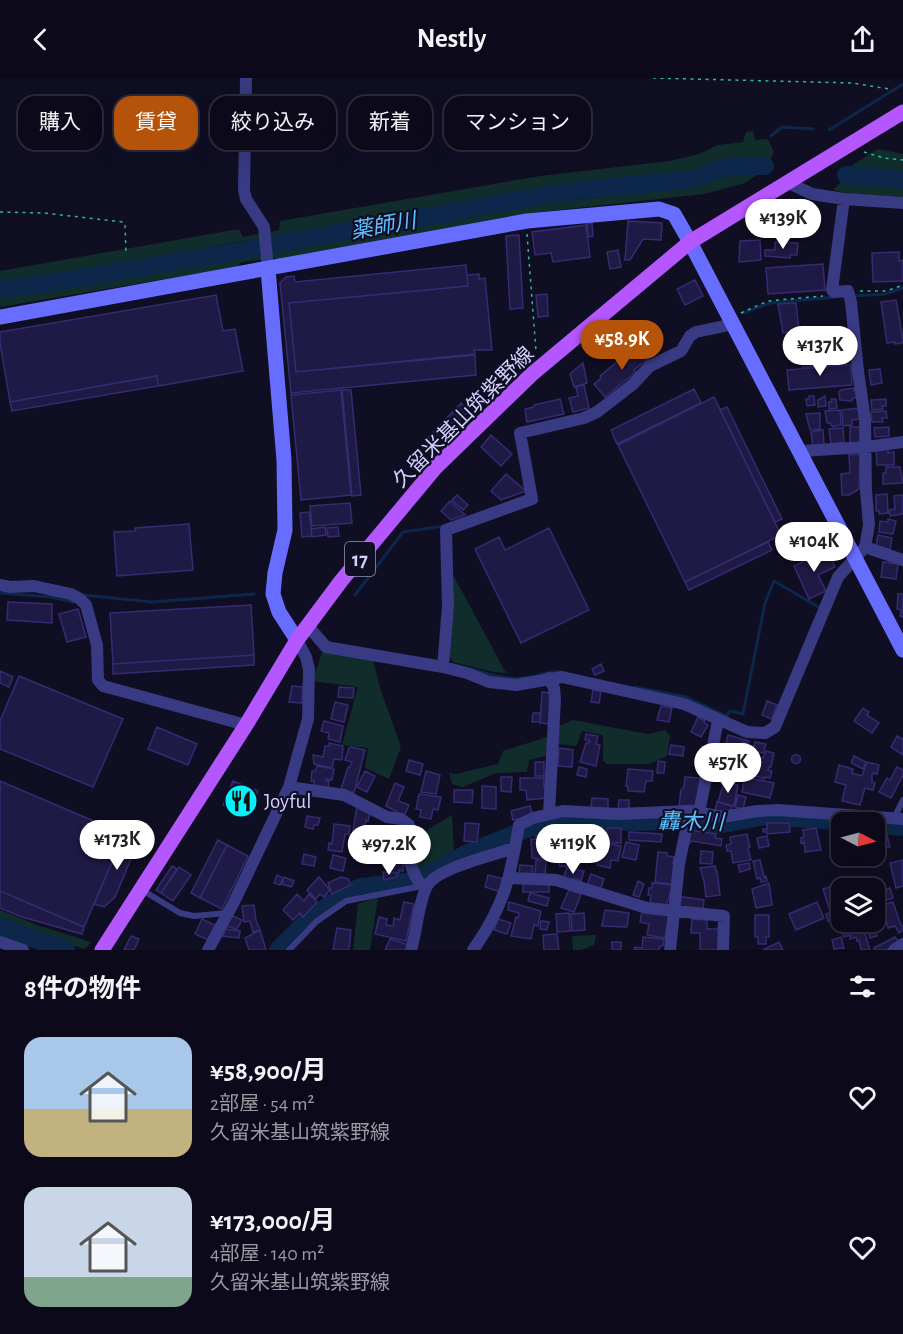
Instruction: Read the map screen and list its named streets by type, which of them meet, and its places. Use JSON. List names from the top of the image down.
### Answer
{
  "streets": {
    "main road": ["久留米基山筑紫野線", "17"]
  },
  "water": ["薬師川", "轟木川"],
  "places": {
    "restaurant": ["Joyful"]
  },
  "north": "right",
  "page": {
    "header": "Nestly",
    "chip": [
      "購入",
      "賃貸",
      "絞り込み",
      "新着",
      "マンション"
    ],
    "price": [
      "¥139K",
      "¥58.9K",
      "¥137K",
      "¥104K",
      "¥57K",
      "¥173K",
      "¥119K",
      "¥97.2K"
    ],
    "heading": "8件の物件",
    "list": [
      {
        "name": "¥58,900/月",
        "note": "2部屋 · 54 m² · 久留米基山筑紫野線"
      },
      {
        "name": "¥173,000/月",
        "note": "4部屋 · 140 m² · 久留米基山筑紫野線"
      }
    ]
  }
}
